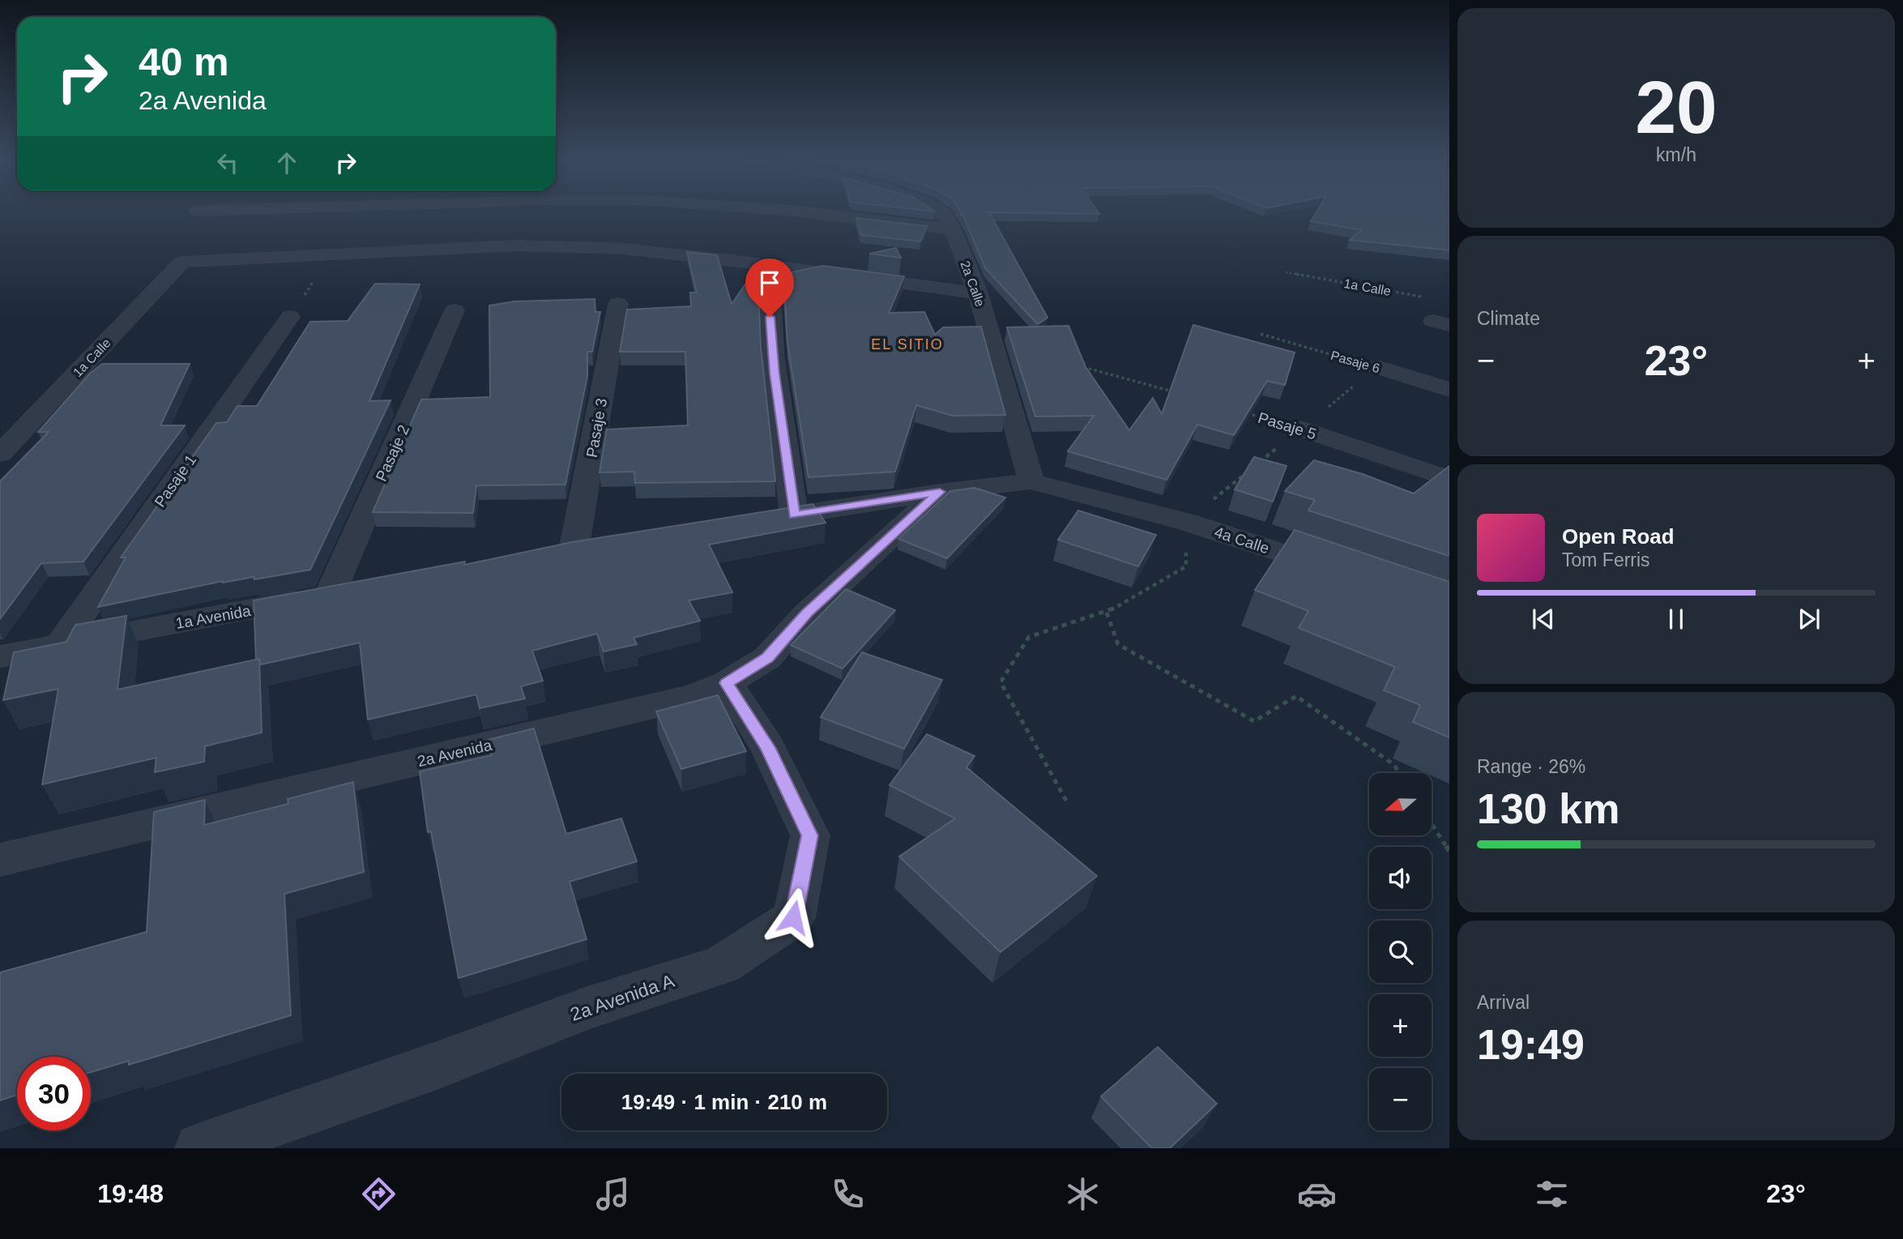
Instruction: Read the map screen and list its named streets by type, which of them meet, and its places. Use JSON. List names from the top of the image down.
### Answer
{
  "streets": {
    "street": [
      "2a Calle",
      "1a Calle",
      "Pasaje 6",
      "Pasaje 5",
      "Pasaje 3",
      "Pasaje 2",
      "Pasaje 1",
      "4a Calle",
      "1a Avenida",
      "2a Avenida",
      "2a Avenida A"
    ]
  },
  "crossings": [
    ["2a Calle", "4a Calle"],
    ["Pasaje 2", "1a Avenida"],
    ["Pasaje 1", "1a Avenida"],
    ["2a Avenida", "2a Avenida A"]
  ],
  "districts": ["EL SITIO"],
  "north": "left",
  "page": {
    "tile": [
      ["20", "km/h"],
      "Climate",
      ["Range · 26%", "130 km"],
      ["Arrival", "19:49"]
    ],
    "turn": ["40 m", "2a Avenida"],
    "heat": ["−", "23°", "+"],
    "song": ["Open Road", "Tom Ferris"],
    "map_buttons": ["+", "−"],
    "limit": "30",
    "trip": "19:49 · 1 min · 210 m",
    "tabs": ["19:48", "23°"]
  }
}
